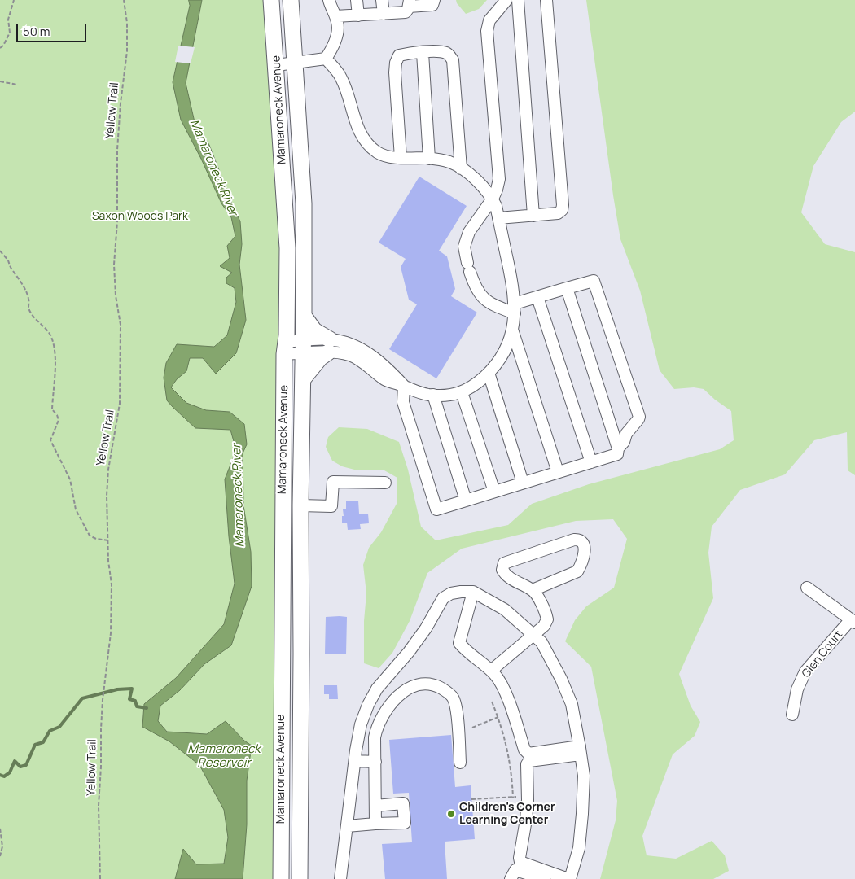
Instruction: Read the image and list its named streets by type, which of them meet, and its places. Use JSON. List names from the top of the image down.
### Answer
{
  "streets": {
    "main road": ["Mamaroneck Avenue"],
    "street": ["Glen Court"],
    "path": ["Yellow Trail"]
  },
  "water": ["Mamaroneck River", "Mamaroneck Reservoir"],
  "parks": ["Saxon Woods Park"],
  "places": ["Children's Corner Learning Center"],
  "scale_bar": "50 m"
}
